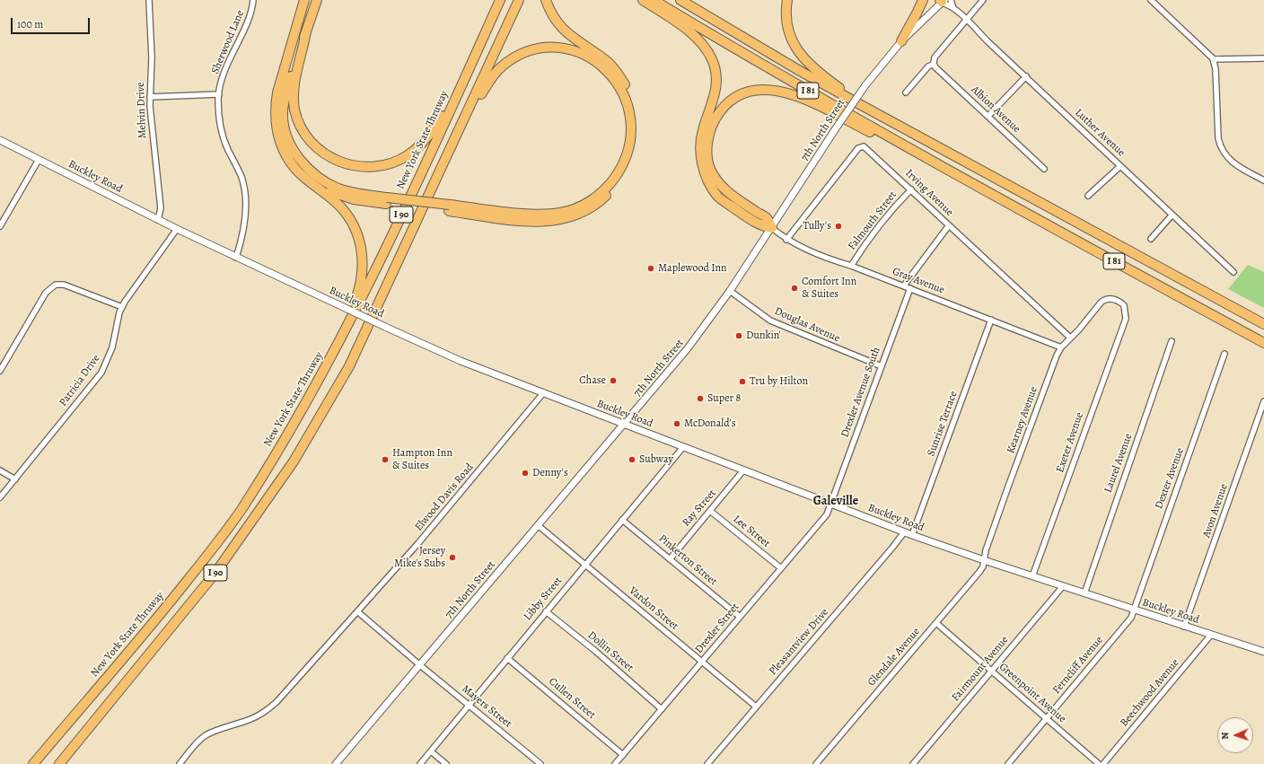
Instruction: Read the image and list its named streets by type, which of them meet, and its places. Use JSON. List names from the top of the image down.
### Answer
{
  "streets": {
    "highway": ["I 81", "New York State Thruway", "I 90"],
    "street": [
      "Sherwood Lane",
      "Albion Avenue",
      "Melvin Drive",
      "7th North Street",
      "Luther Avenue",
      "Buckley Road",
      "Irving Avenue",
      "Falmouth Street",
      "Gray Avenue",
      "Douglas Avenue",
      "Patricia Drive",
      "Drexler Avenue South",
      "Kearney Avenue",
      "Sunrise Terrace",
      "Exeter Avenue",
      "Laurel Avenue",
      "Dexter Avenue",
      "Elwood Davis Road",
      "Ray Street",
      "Avon Avenue",
      "Lee Street",
      "Pinkerton Street",
      "Libby Street",
      "Vardon Street",
      "Drexler Street",
      "Pleasantview Drive",
      "Dollin Street",
      "Glendale Avenue",
      "Ferncliff Avenue",
      "Fairmount Avenue",
      "Greenpoint Avenue",
      "Beechwood Avenue",
      "Cullen Street",
      "Mayers Street"
    ]
  },
  "crossings": [
    ["Sherwood Lane", "Buckley Road"],
    ["Melvin Drive", "Buckley Road"],
    ["7th North Street", "Luther Avenue"],
    ["7th North Street", "Buckley Road"],
    ["7th North Street", "Gray Avenue"],
    ["7th North Street", "Douglas Avenue"],
    ["7th North Street", "Vardon Street"],
    ["7th North Street", "Mayers Street"],
    ["Buckley Road", "Patricia Drive"],
    ["Buckley Road", "Drexler Avenue South"],
    ["Buckley Road", "Kearney Avenue"],
    ["Buckley Road", "Sunrise Terrace"],
    ["Buckley Road", "Exeter Avenue"],
    ["Buckley Road", "Laurel Avenue"],
    ["Buckley Road", "Dexter Avenue"],
    ["Buckley Road", "Elwood Davis Road"],
    ["Buckley Road", "Ray Street"],
    ["Buckley Road", "Avon Avenue"],
    ["Buckley Road", "Libby Street"],
    ["Buckley Road", "Drexler Street"],
    ["Buckley Road", "Pleasantview Drive"],
    ["Buckley Road", "Glendale Avenue"],
    ["Buckley Road", "Ferncliff Avenue"],
    ["Buckley Road", "Fairmount Avenue"],
    ["Buckley Road", "Beechwood Avenue"],
    ["Irving Avenue", "Falmouth Street"],
    ["Irving Avenue", "Gray Avenue"],
    ["Irving Avenue", "Kearney Avenue"],
    ["Falmouth Street", "Gray Avenue"],
    ["Gray Avenue", "Drexler Avenue South"],
    ["Gray Avenue", "Kearney Avenue"],
    ["Gray Avenue", "Sunrise Terrace"],
    ["Douglas Avenue", "Drexler Avenue South"],
    ["Drexler Avenue South", "Drexler Street"],
    ["Kearney Avenue", "Exeter Avenue"],
    ["Kearney Avenue", "Glendale Avenue"],
    ["Dexter Avenue", "Ferncliff Avenue"],
    ["Ray Street", "Lee Street"],
    ["Ray Street", "Pinkerton Street"],
    ["Lee Street", "Drexler Street"],
    ["Pinkerton Street", "Libby Street"],
    ["Pinkerton Street", "Drexler Street"],
    ["Libby Street", "Vardon Street"],
    ["Libby Street", "Dollin Street"],
    ["Libby Street", "Cullen Street"],
    ["Libby Street", "Mayers Street"],
    ["Vardon Street", "Drexler Street"],
    ["Vardon Street", "Pleasantview Drive"],
    ["Drexler Street", "Dollin Street"],
    ["Drexler Street", "Cullen Street"],
    ["Glendale Avenue", "Greenpoint Avenue"],
    ["Ferncliff Avenue", "Greenpoint Avenue"],
    ["Fairmount Avenue", "Greenpoint Avenue"]
  ],
  "districts": ["Galeville"],
  "places": [
    "Tully's",
    "Maplewood Inn",
    "Comfort Inn & Suites",
    "Dunkin'",
    "Chase",
    "Tru by Hilton",
    "Super 8",
    "McDonald's",
    "Hampton Inn & Suites",
    "Subway",
    "Denny's",
    "Jersey Mike's Subs"
  ],
  "scale_bar": "100 m",
  "north": "left"
}
